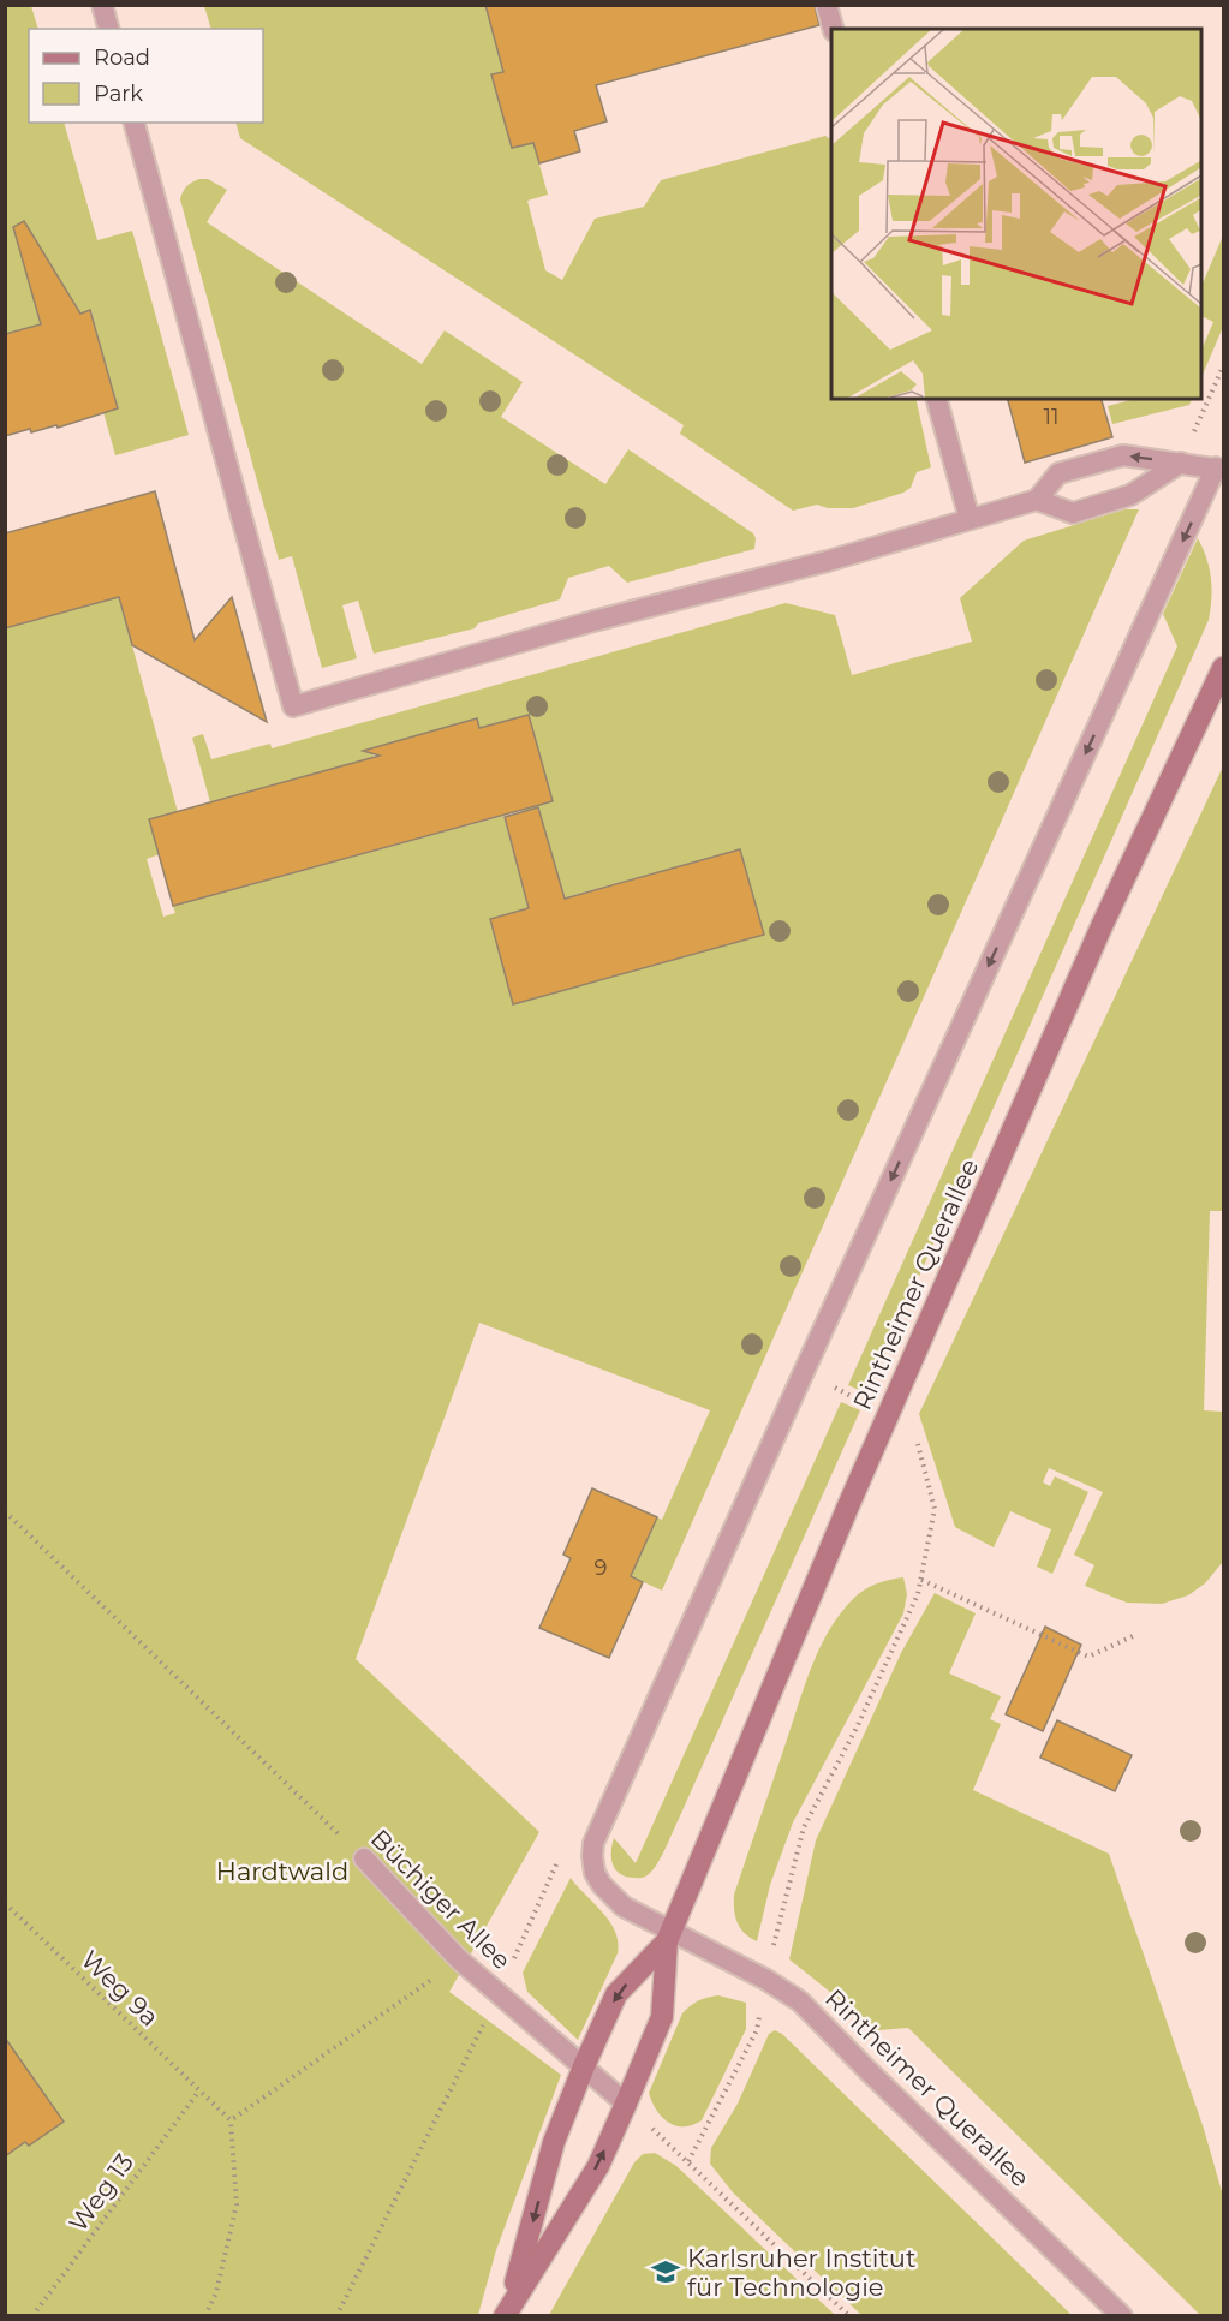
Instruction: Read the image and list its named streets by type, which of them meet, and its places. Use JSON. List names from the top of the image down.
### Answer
{
  "streets": {
    "street": ["Rintheimer Querallee"],
    "lane": ["Büchiger Allee"],
    "path": ["Weg 9a", "Weg 13"]
  },
  "crossings": [
    ["Rintheimer Querallee", "Büchiger Allee"],
    ["Weg 9a", "Weg 13"]
  ],
  "parks": ["Hardtwald"],
  "places": {
    "school or university": ["Karlsruher Institut für Technologie"]
  },
  "house_numbers": ["11", "9"],
  "legend": ["Road", "Park"]
}
